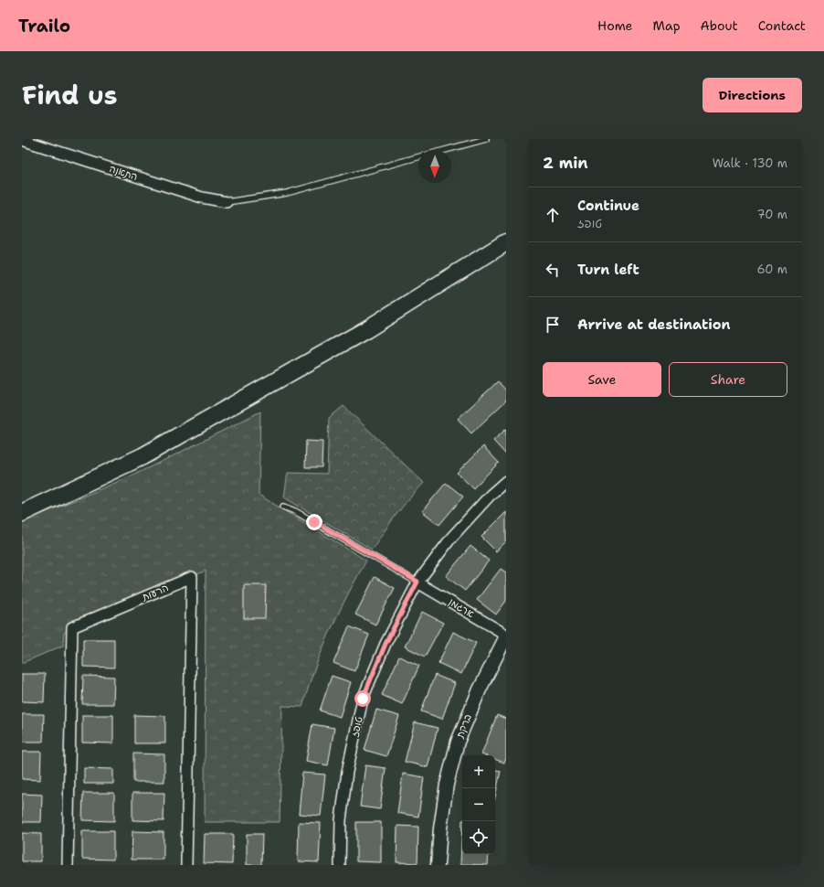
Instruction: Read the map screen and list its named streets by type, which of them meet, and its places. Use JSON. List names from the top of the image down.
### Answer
{
  "streets": {
    "street": [
      "התאנה",
      "הרעות",
      "ארגמן",
      "ברקת",
      "טופז"
    ]
  },
  "crossings": [
    ["ארגמן", "ברקת"],
    ["ארגמן", "טופז"]
  ],
  "north": "bottom",
  "page": {
    "header": "Trailo",
    "nav": [
      "Home",
      "Map",
      "About",
      "Contact"
    ],
    "title": "Find us",
    "buttons": [
      "Directions",
      ["Save", "Share"]
    ],
    "heading": ["2 min", "Walk · 130 m"],
    "list": [
      ["Continue", "טופז", "70 m"],
      ["Turn left", "60 m"],
      "Arrive at destination"
    ],
    "map_buttons": ["+", "−"]
  }
}
